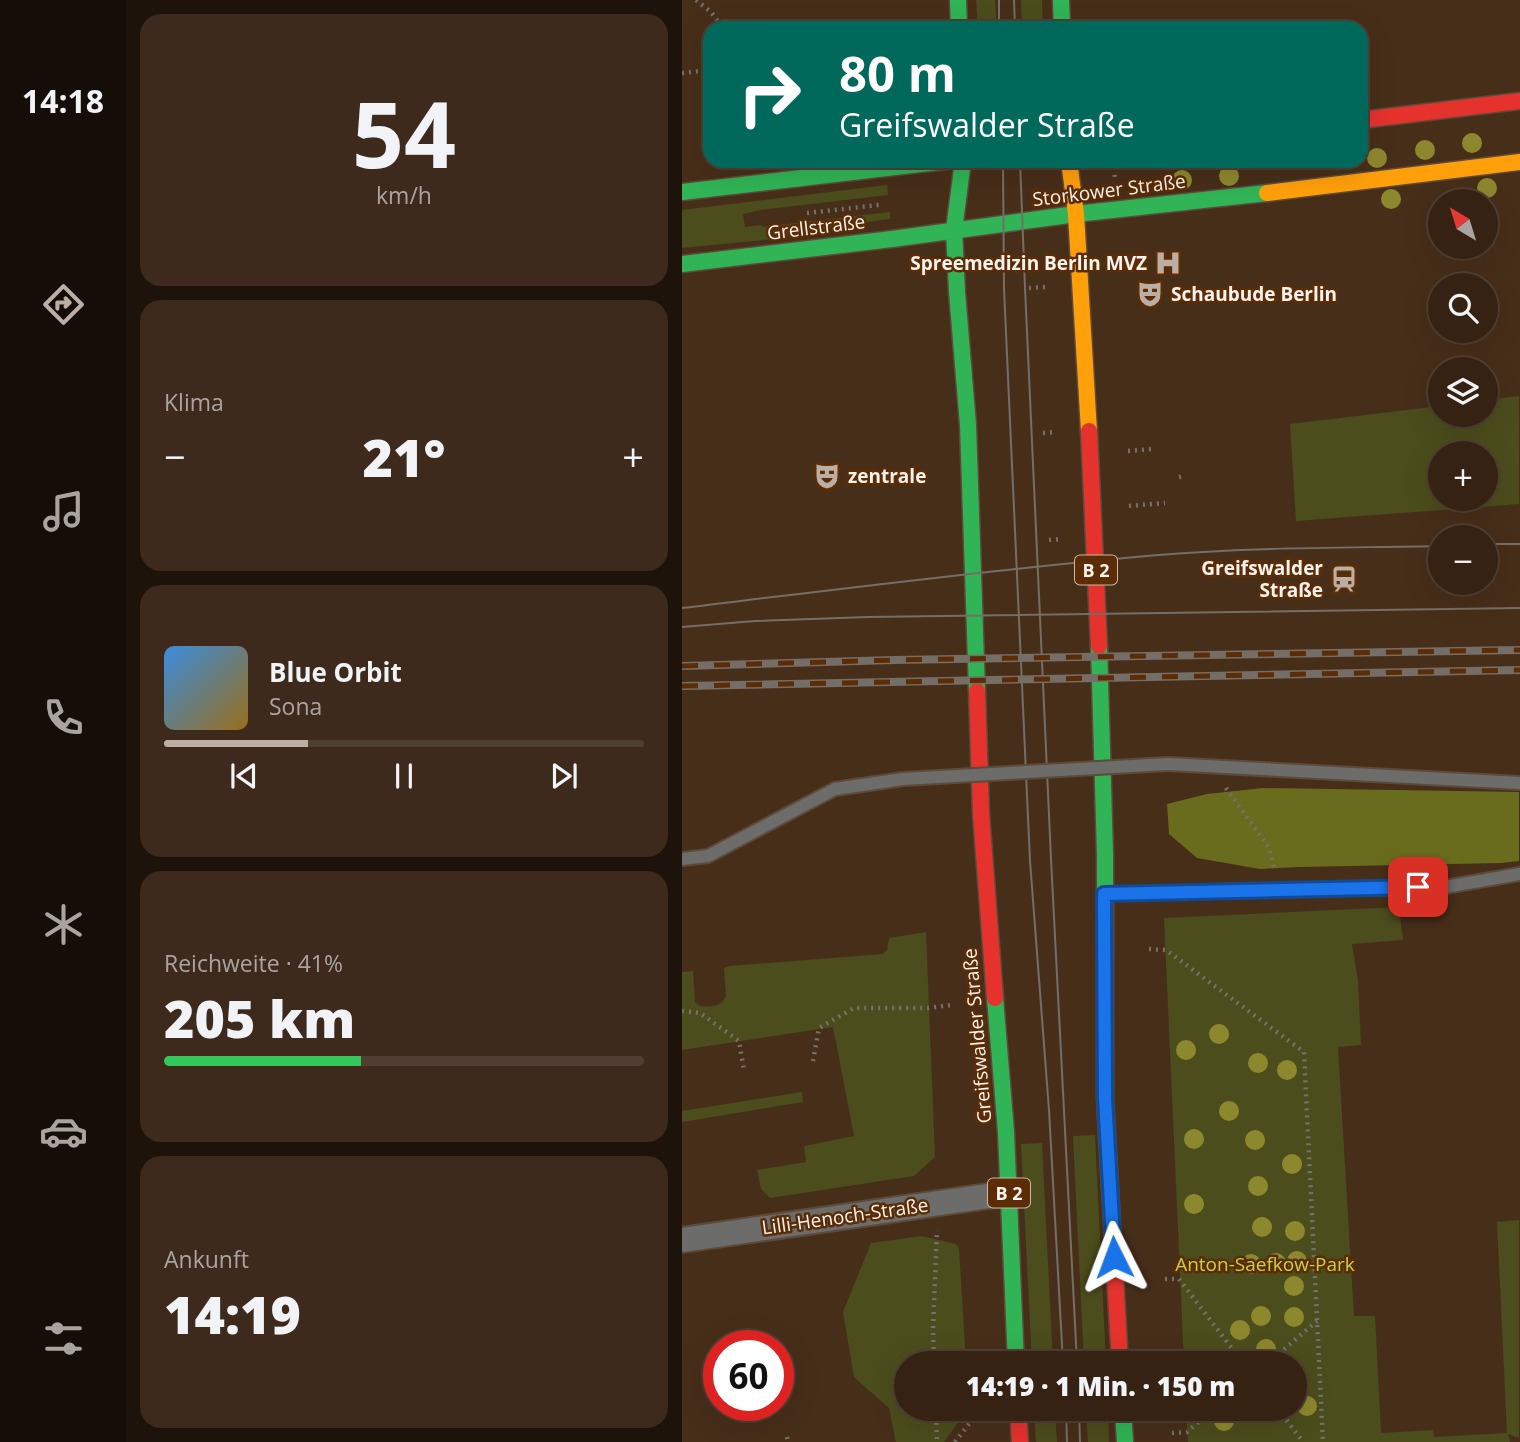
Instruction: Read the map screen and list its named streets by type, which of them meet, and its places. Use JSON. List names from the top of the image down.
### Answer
{
  "streets": {
    "main road": [
      "Storkower Straße",
      "Grellstraße",
      "B 2",
      "Greifswalder Straße"
    ],
    "street": ["Lilli-Henoch-Straße"]
  },
  "crossings": [
    ["Storkower Straße", "Grellstraße"],
    ["Storkower Straße", "B 2"],
    ["Storkower Straße", "Greifswalder Straße"],
    ["Grellstraße", "Greifswalder Straße"],
    ["Greifswalder Straße", "Lilli-Henoch-Straße"]
  ],
  "parks": ["Anton-Saefkow-Park"],
  "places": {
    "hospital": ["Spreemedizin Berlin MVZ"],
    "theatre": ["Schaubude Berlin", "zentrale"],
    "station": ["Greifswalder Straße"]
  },
  "north": "top left",
  "page": {
    "tabs": "14:18",
    "tile": [
      ["54", "km/h"],
      "Klima",
      ["Reichweite · 41%", "205 km"],
      ["Ankunft", "14:19"]
    ],
    "turn": ["80 m", "Greifswalder Straße"],
    "map_buttons": ["+", "−"],
    "heat": ["−", "21°", "+"],
    "song": ["Blue Orbit", "Sona"],
    "limit": "60",
    "trip": "14:19 · 1 Min. · 150 m"
  }
}
